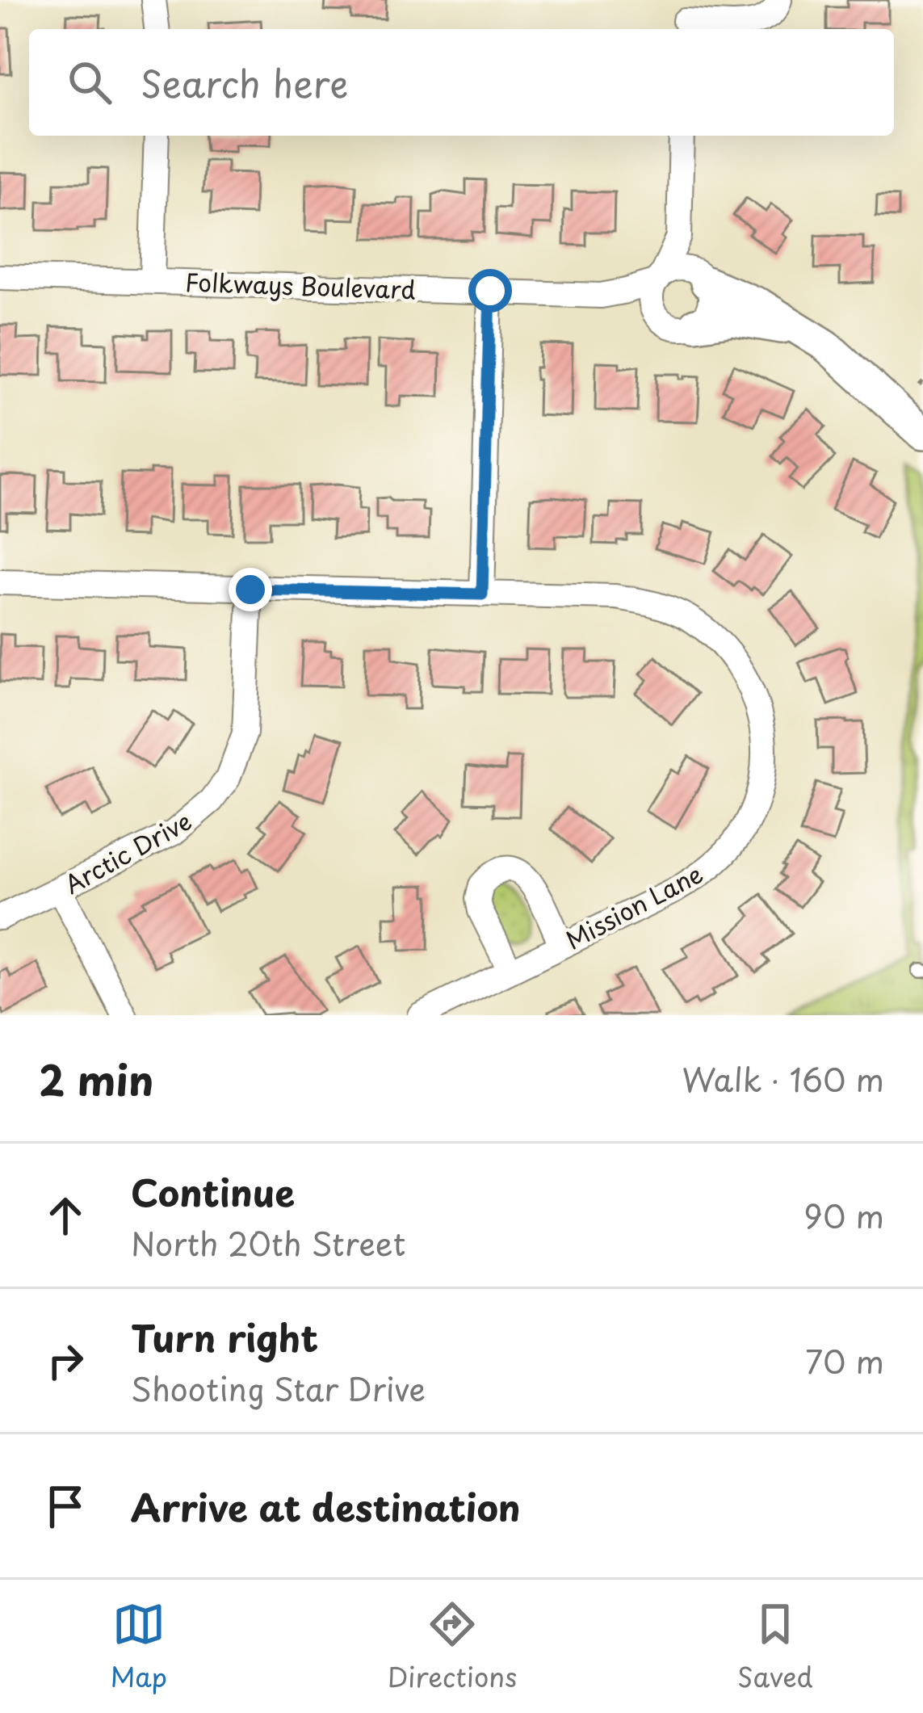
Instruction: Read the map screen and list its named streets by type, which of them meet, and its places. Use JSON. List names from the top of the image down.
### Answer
{
  "streets": {
    "street": ["Folkways Boulevard", "Arctic Drive", "Mission Lane"]
  },
  "crossings": [
    ["Arctic Drive", "Mission Lane"]
  ],
  "page": {
    "search": "Search here",
    "heading": ["2 min", "Walk · 160 m"],
    "list": [
      ["Continue", "North 20th Street", "90 m"],
      ["Turn right", "Shooting Star Drive", "70 m"],
      "Arrive at destination"
    ],
    "nav": ["Map", "Directions", "Saved"]
  }
}
